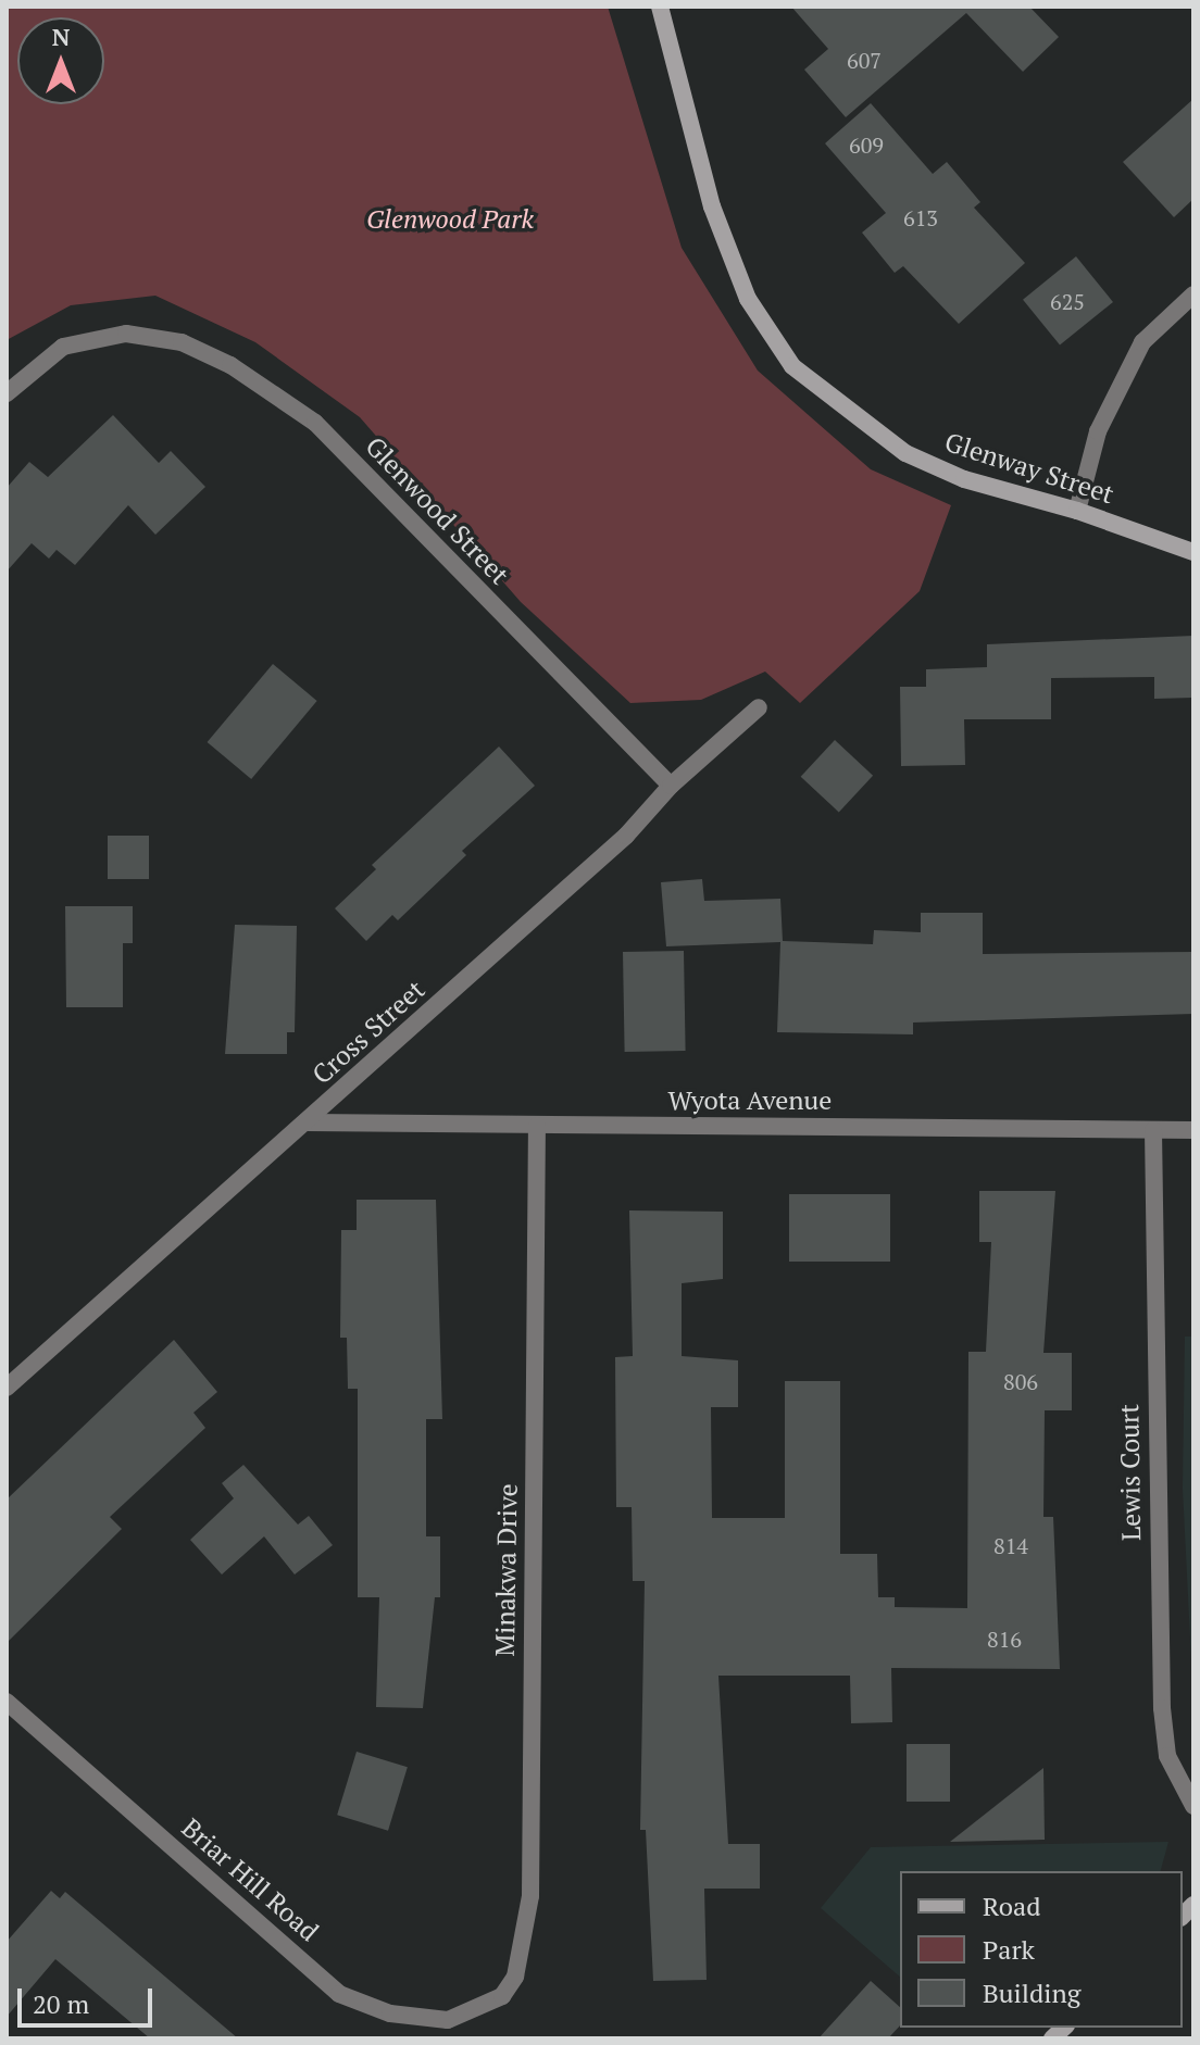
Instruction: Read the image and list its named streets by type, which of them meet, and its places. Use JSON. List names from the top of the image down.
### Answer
{
  "streets": {
    "street": [
      "Glenway Street",
      "Glenwood Street",
      "Cross Street",
      "Wyota Avenue",
      "Lewis Court",
      "Minakwa Drive",
      "Briar Hill Road"
    ]
  },
  "crossings": [
    ["Glenwood Street", "Cross Street"],
    ["Cross Street", "Wyota Avenue"],
    ["Wyota Avenue", "Lewis Court"],
    ["Wyota Avenue", "Minakwa Drive"],
    ["Minakwa Drive", "Briar Hill Road"]
  ],
  "parks": ["Glenwood Park"],
  "house_numbers": [
    "607",
    "609",
    "613",
    "625",
    "806",
    "814",
    "816"
  ],
  "legend": ["Road", "Park", "Building"],
  "scale_bar": "20 m",
  "north": "top"
}
